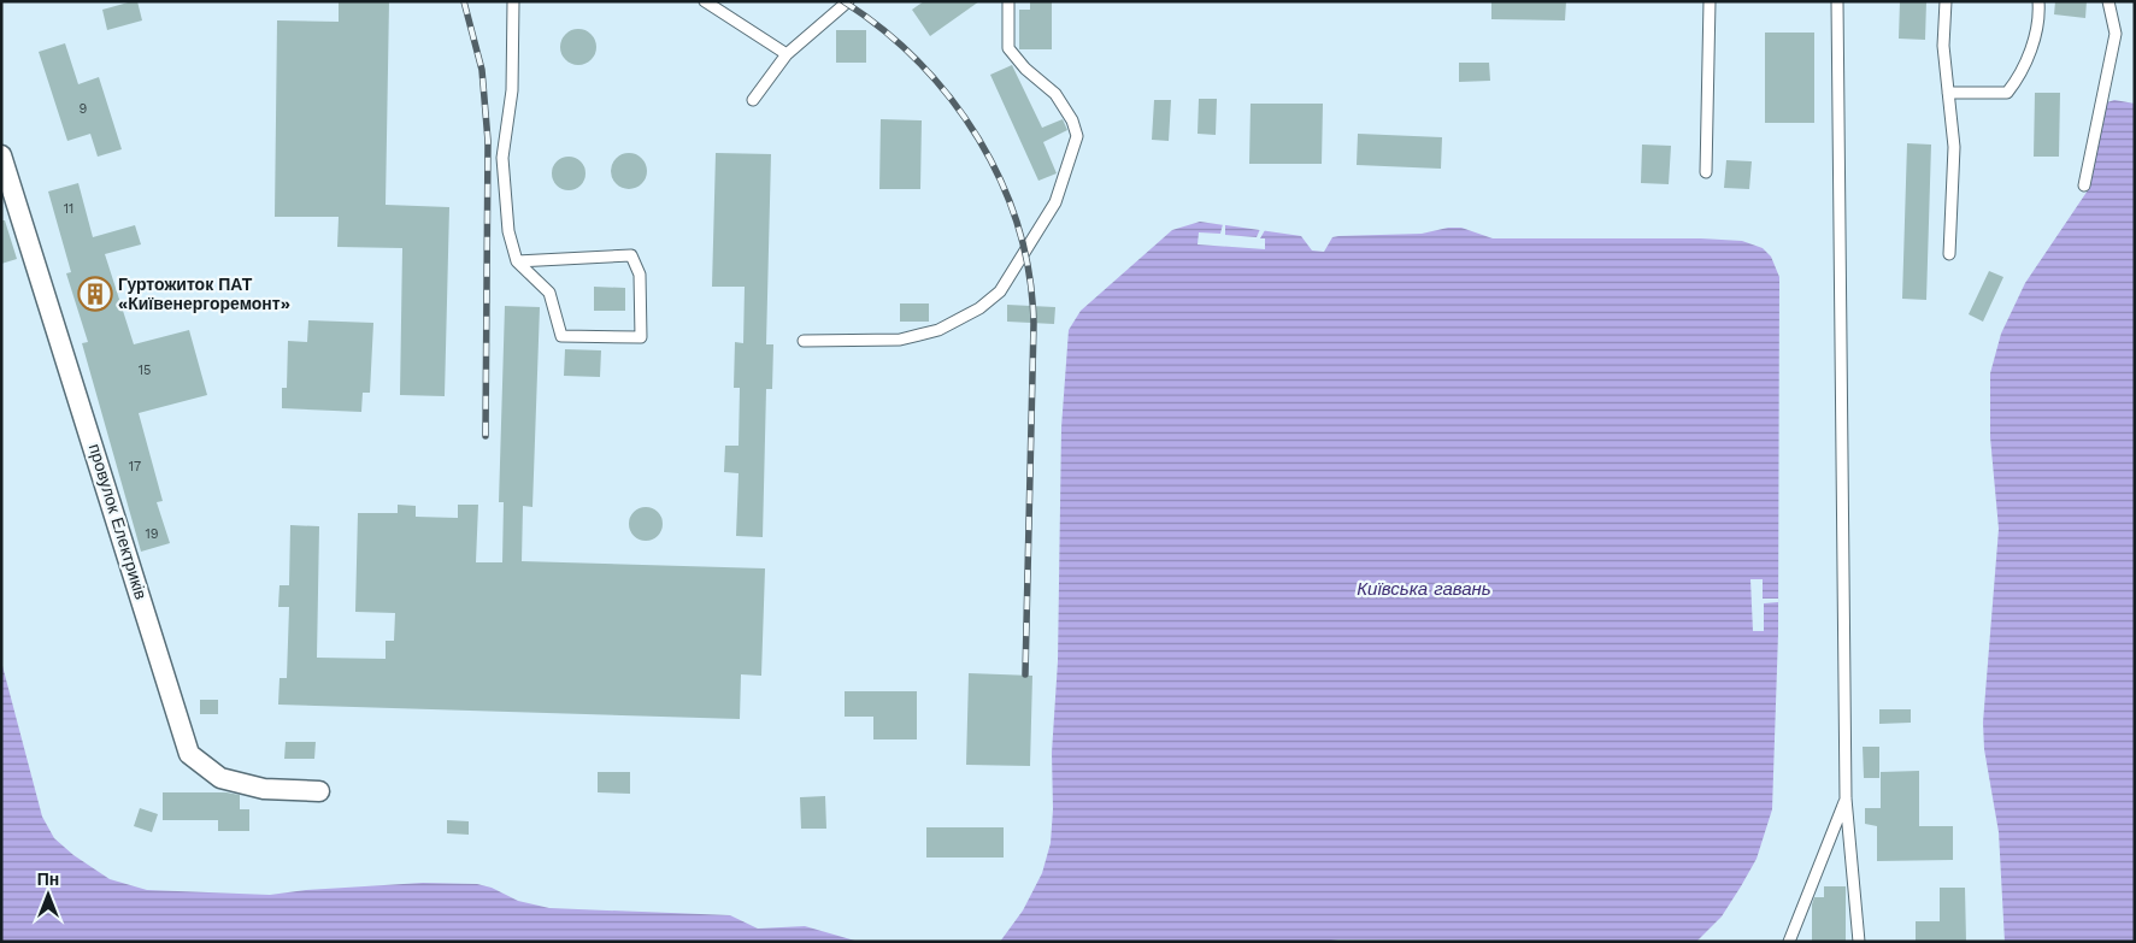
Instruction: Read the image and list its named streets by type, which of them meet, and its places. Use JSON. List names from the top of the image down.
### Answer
{
  "streets": {
    "street": ["провулок Електриків"]
  },
  "water": ["Київська гавань"],
  "places": {
    "building": ["Гуртожиток ПАТ «Київенергоремонт»"]
  },
  "house_numbers": [
    "9",
    "11",
    "15",
    "17",
    "19"
  ],
  "north": "top"
}
